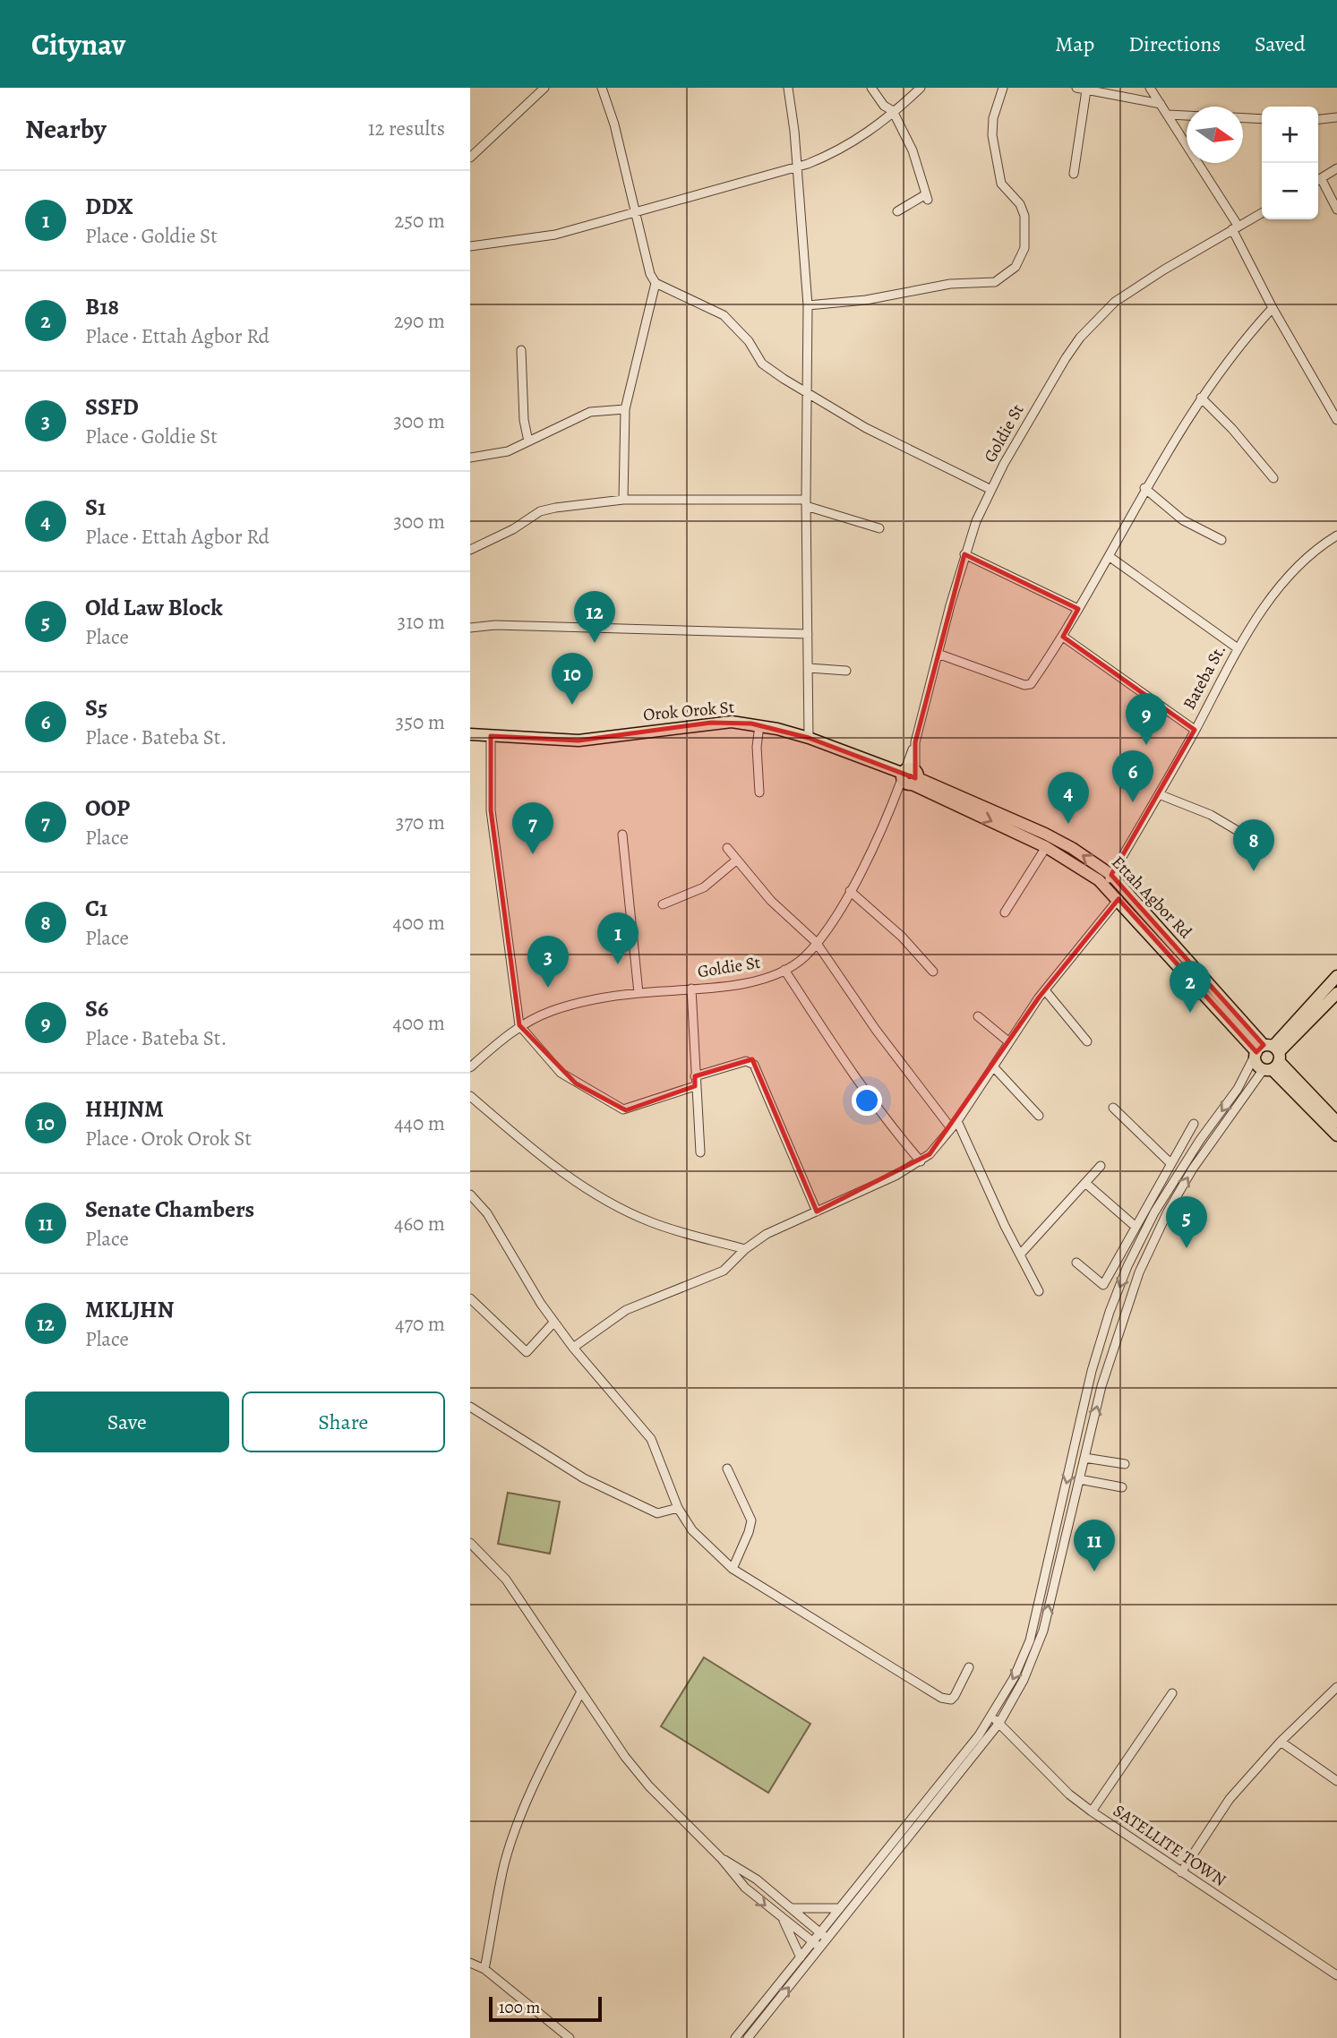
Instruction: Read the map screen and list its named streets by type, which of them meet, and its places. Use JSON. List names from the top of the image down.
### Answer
{
  "streets": {
    "main road": ["Orok Orok St", "Ettah Agbor Rd"],
    "street": ["Goldie St", "Bateba St.", "SATELLITE TOWN"]
  },
  "crossings": [
    ["Goldie St", "Orok Orok St"],
    ["Goldie St", "Ettah Agbor Rd"],
    ["Bateba St.", "Ettah Agbor Rd"],
    ["Orok Orok St", "Ettah Agbor Rd"]
  ],
  "scale_bar": "100 m",
  "north": "right",
  "page": {
    "header": "Citynav",
    "nav": ["Map", "Directions", "Saved"],
    "heading": ["Nearby", "12 results"],
    "map_buttons": ["+", "−"],
    "list": [
      {
        "mark": "1",
        "name": "DDX",
        "note": "Place · Goldie St",
        "value": "250 m"
      },
      {
        "mark": "2",
        "name": "B18",
        "note": "Place · Ettah Agbor Rd",
        "value": "290 m"
      },
      {
        "mark": "3",
        "name": "SSFD",
        "note": "Place · Goldie St",
        "value": "300 m"
      },
      {
        "mark": "4",
        "name": "S1",
        "note": "Place · Ettah Agbor Rd",
        "value": "300 m"
      },
      {
        "mark": "5",
        "name": "Old Law Block",
        "note": "Place",
        "value": "310 m"
      },
      {
        "mark": "6",
        "name": "S5",
        "note": "Place · Bateba St.",
        "value": "350 m"
      },
      {
        "mark": "7",
        "name": "OOP",
        "note": "Place",
        "value": "370 m"
      },
      {
        "mark": "8",
        "name": "C1",
        "note": "Place",
        "value": "400 m"
      },
      {
        "mark": "9",
        "name": "S6",
        "note": "Place · Bateba St.",
        "value": "400 m"
      },
      {
        "mark": "10",
        "name": "HHJNM",
        "note": "Place · Orok Orok St",
        "value": "440 m"
      },
      {
        "mark": "11",
        "name": "Senate Chambers",
        "note": "Place",
        "value": "460 m"
      },
      {
        "mark": "12",
        "name": "MKLJHN",
        "note": "Place",
        "value": "470 m"
      }
    ],
    "pins": [
      "12",
      "10",
      "9",
      "6",
      "4",
      "7",
      "8",
      "1",
      "3",
      "2",
      "5",
      "11"
    ],
    "buttons": ["Save", "Share"],
    "scale": "100 m"
  }
}
